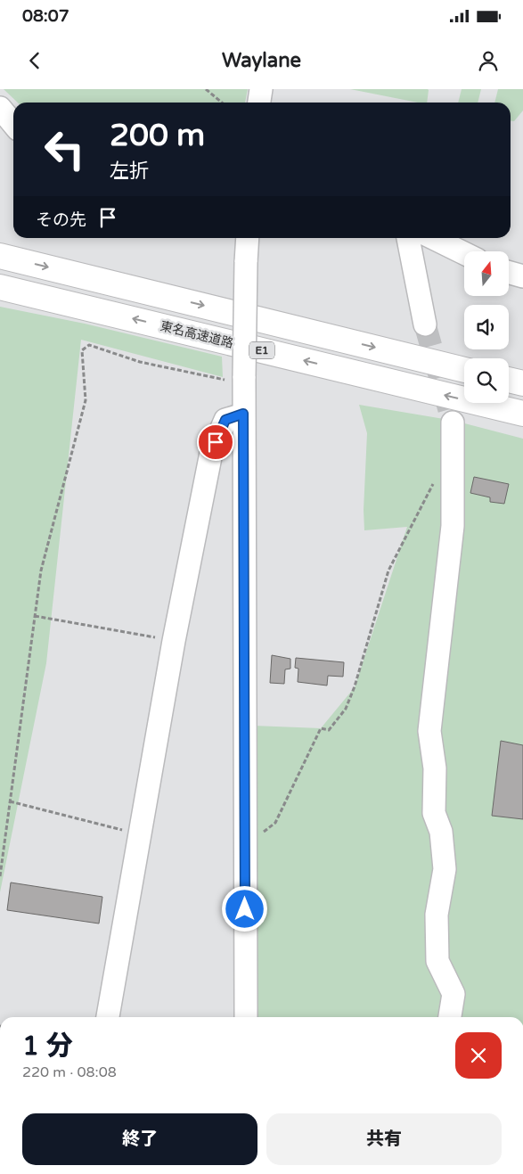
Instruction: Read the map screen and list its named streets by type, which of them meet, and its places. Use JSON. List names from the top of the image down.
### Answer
{
  "streets": {
    "highway": ["東名高速道路", "E1"]
  },
  "north": "top",
  "page": {
    "status": "08:07",
    "header": "Waylane",
    "turn": ["200 m", "左折"],
    "then": "その先",
    "heading": ["1 分", "220 m · 08:08"],
    "buttons": ["終了", "共有"]
  }
}
